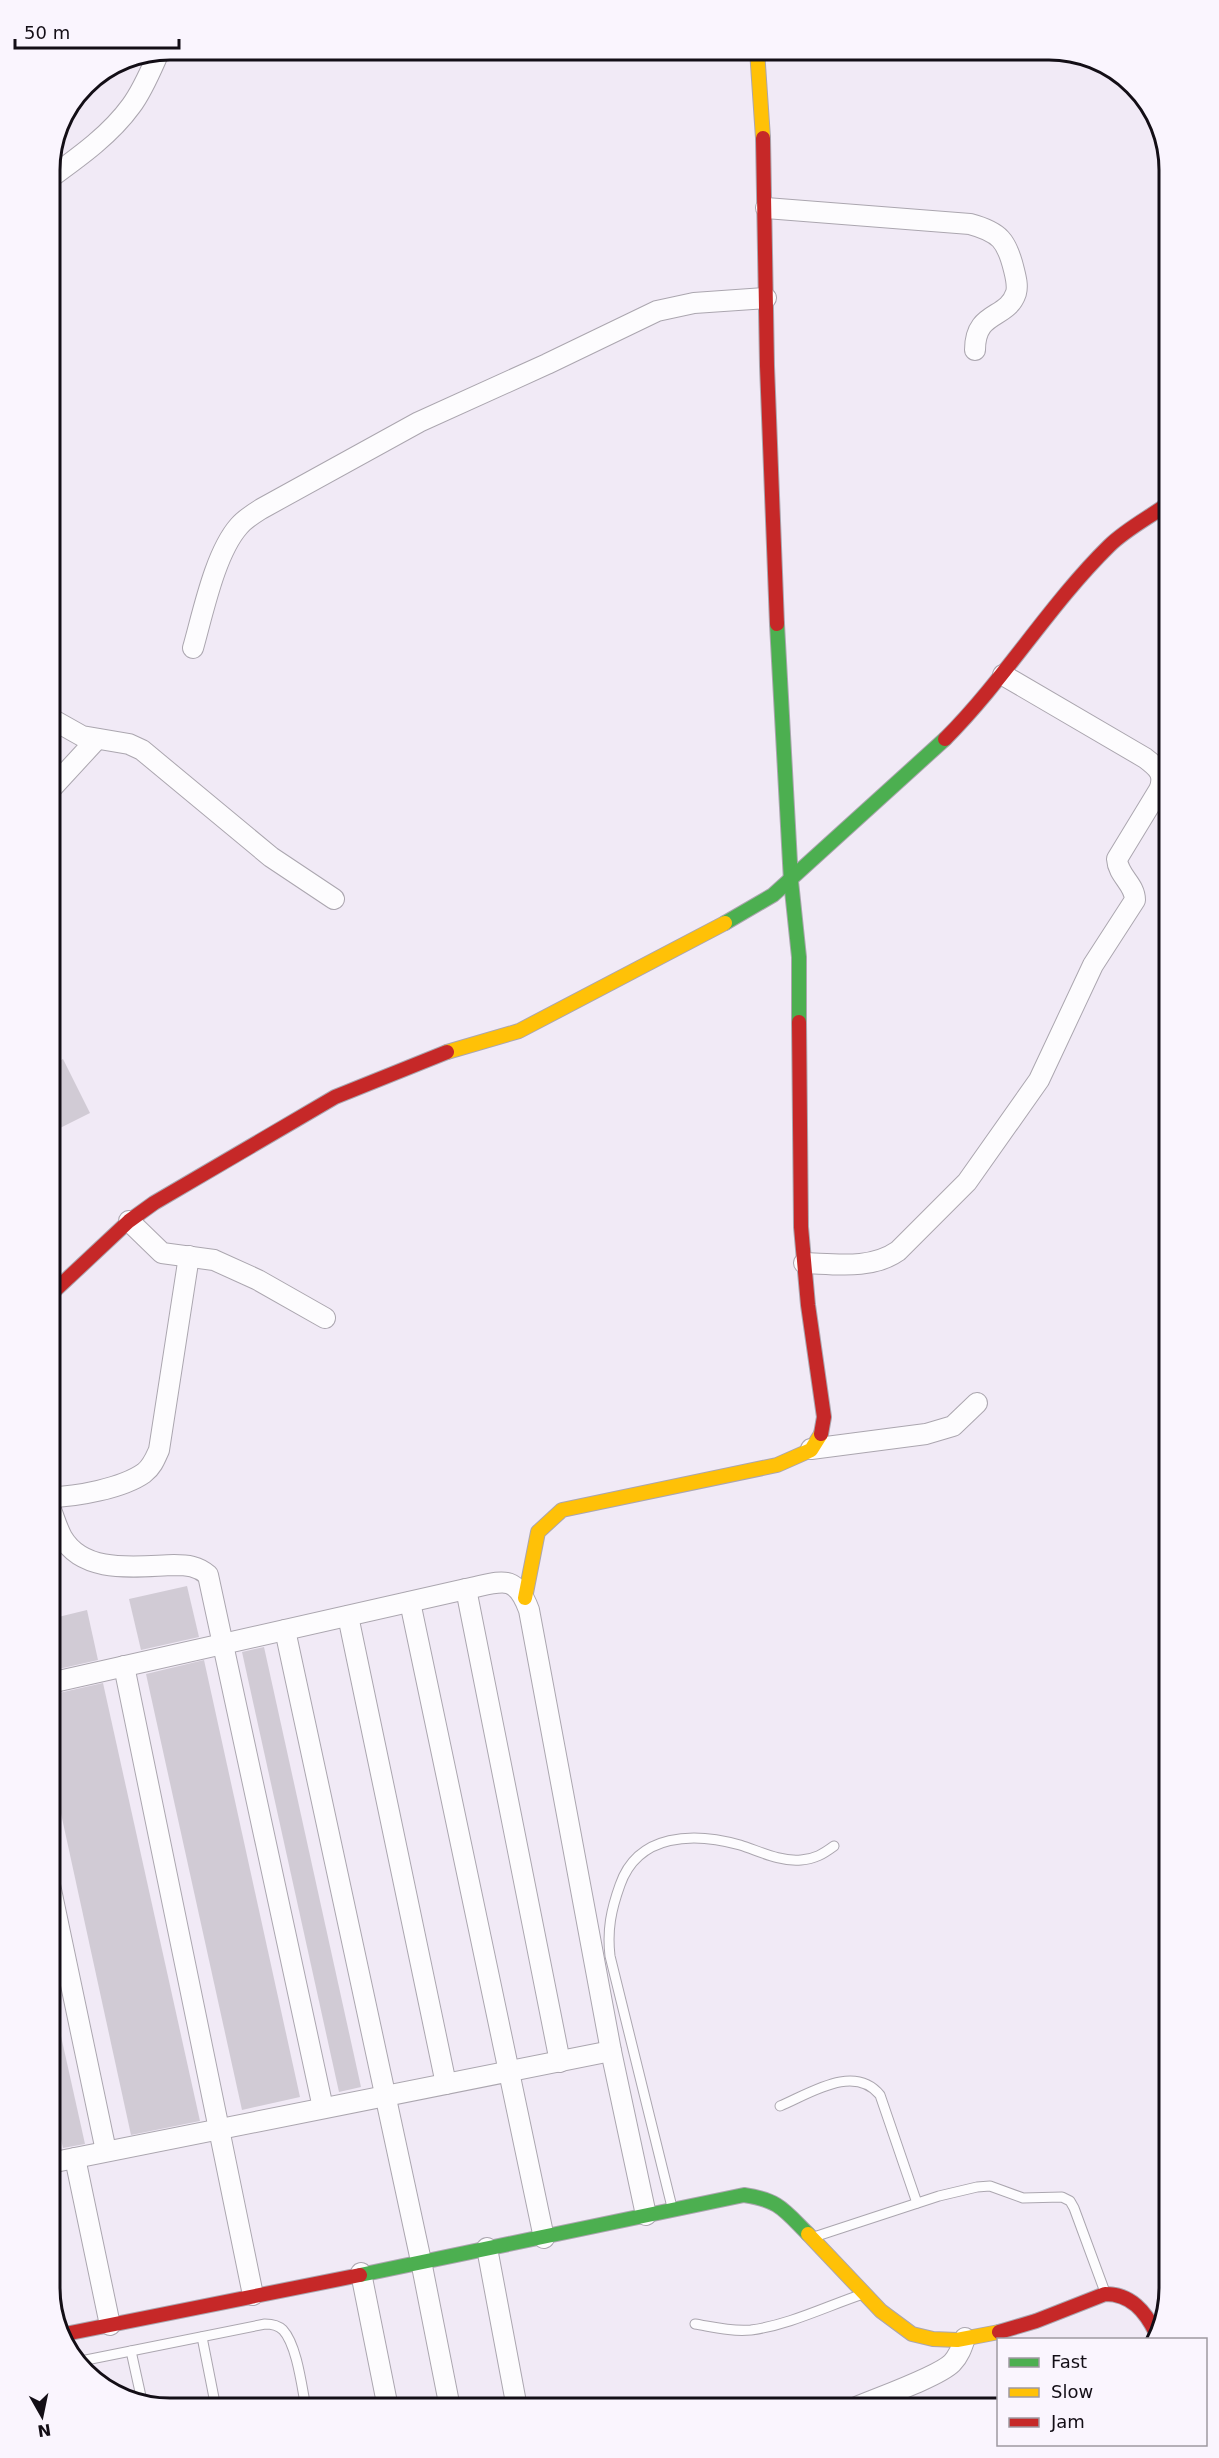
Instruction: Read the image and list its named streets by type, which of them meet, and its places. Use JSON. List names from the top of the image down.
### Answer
{
  "legend": ["Fast", "Slow", "Jam"],
  "scale_bar": "50 m",
  "north": "bottom"
}
